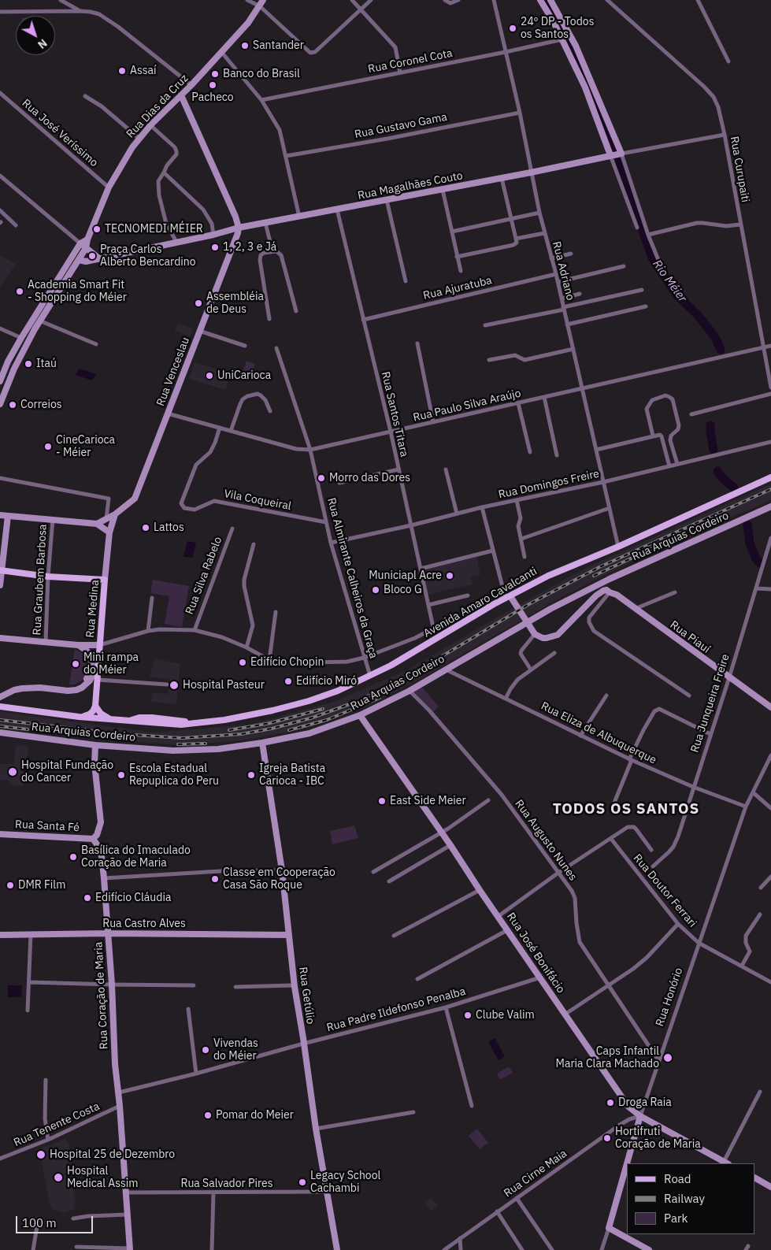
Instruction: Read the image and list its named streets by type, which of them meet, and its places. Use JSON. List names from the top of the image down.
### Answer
{
  "streets": {
    "main road": ["Avenida Amaro Cavalcanti", "Rua Medina"],
    "street": [
      "Rua Coronel Cota",
      "Rua Dias da Cruz",
      "Rua Gustavo Gama",
      "Rua José Veríssimo",
      "Rua Curupaiti",
      "Rua Magalhães Couto",
      "Rua Adriano",
      "Rua Ajuratuba",
      "Rua Venceslau",
      "Rua Paulo Silva Araújo",
      "Rua Santos Titara",
      "Rua Domingos Freire",
      "Vila Coqueiral",
      "Rua Arquias Cordeiro",
      "Rua Silva Rabelo",
      "Rua Almirante Calheiros da Graça",
      "Rua Graubem Barbosa",
      "Rua Piauí",
      "Rua Junqueira Freire",
      "Rua Eliza de Albuquerque",
      "Rua Santa Fé",
      "Rua Augusto Nunes",
      "Rua Doutor Ferrari",
      "Rua Castro Alves",
      "Rua José Bonifácio",
      "Rua Coração de Maria",
      "Rua Getúlio",
      "Rua Honório",
      "Rua Padre Ildefonso Penalba",
      "Rua Tenente Costa",
      "Rua Cirne Maia",
      "Rua Salvador Pires"
    ]
  },
  "crossings": [
    ["Rua Coronel Cota", "Rua Adriano"],
    ["Rua Dias da Cruz", "Rua José Veríssimo"],
    ["Rua Dias da Cruz", "Rua Magalhães Couto"],
    ["Rua Gustavo Gama", "Rua Adriano"],
    ["Rua Curupaiti", "Rua Magalhães Couto"],
    ["Rua Curupaiti", "Rua Paulo Silva Araújo"],
    ["Rua Magalhães Couto", "Rua Adriano"],
    ["Rua Magalhães Couto", "Rua Venceslau"],
    ["Rua Magalhães Couto", "Rua Santos Titara"],
    ["Rua Adriano", "Rua Ajuratuba"],
    ["Rua Adriano", "Rua Paulo Silva Araújo"],
    ["Rua Adriano", "Rua Domingos Freire"],
    ["Rua Adriano", "Avenida Amaro Cavalcanti"],
    ["Rua Ajuratuba", "Rua Santos Titara"],
    ["Rua Venceslau", "Rua Paulo Silva Araújo"],
    ["Rua Venceslau", "Rua Medina"],
    ["Rua Paulo Silva Araújo", "Rua Santos Titara"],
    ["Rua Paulo Silva Araújo", "Vila Coqueiral"],
    ["Rua Paulo Silva Araújo", "Rua Almirante Calheiros da Graça"],
    ["Rua Santos Titara", "Rua Domingos Freire"],
    ["Rua Santos Titara", "Rua Silva Rabelo"],
    ["Rua Domingos Freire", "Rua Almirante Calheiros da Graça"],
    ["Vila Coqueiral", "Rua Almirante Calheiros da Graça"],
    ["Rua Arquias Cordeiro", "Rua Eliza de Albuquerque"],
    ["Rua Arquias Cordeiro", "Rua Augusto Nunes"],
    ["Rua Arquias Cordeiro", "Rua José Bonifácio"],
    ["Rua Arquias Cordeiro", "Rua Getúlio"],
    ["Rua Silva Rabelo", "Rua Almirante Calheiros da Graça"],
    ["Rua Silva Rabelo", "Rua Graubem Barbosa"],
    ["Rua Silva Rabelo", "Rua Medina"],
    ["Rua Almirante Calheiros da Graça", "Avenida Amaro Cavalcanti"],
    ["Rua Piauí", "Rua Junqueira Freire"],
    ["Rua Junqueira Freire", "Rua Eliza de Albuquerque"],
    ["Rua Eliza de Albuquerque", "Rua Honório"],
    ["Rua Santa Fé", "Rua Coração de Maria"],
    ["Rua Augusto Nunes", "Rua Honório"],
    ["Rua Doutor Ferrari", "Rua Honório"],
    ["Rua Castro Alves", "Rua Coração de Maria"],
    ["Rua Castro Alves", "Rua Getúlio"],
    ["Rua José Bonifácio", "Rua Honório"],
    ["Rua José Bonifácio", "Rua Padre Ildefonso Penalba"],
    ["Rua José Bonifácio", "Rua Cirne Maia"],
    ["Rua Coração de Maria", "Rua Padre Ildefonso Penalba"],
    ["Rua Coração de Maria", "Rua Tenente Costa"],
    ["Rua Coração de Maria", "Rua Salvador Pires"],
    ["Rua Getúlio", "Rua Padre Ildefonso Penalba"],
    ["Rua Getúlio", "Rua Salvador Pires"],
    ["Rua Honório", "Rua Cirne Maia"]
  ],
  "districts": ["TODOS OS SANTOS"],
  "water": ["Rio Méier"],
  "places": [
    "24º DP - Todos os Santos",
    "Santander",
    "Assaí",
    "Banco do Brasil",
    "Pacheco",
    "TECNOMEDI MÉIER",
    "1, 2, 3 e Já",
    "Praça Carlos Alberto Bencardino",
    "Academia Smart Fit - Shopping do Méier",
    "Assembléia de Deus",
    "Itaú",
    "UniCarioca",
    "Correios",
    "CineCarioca - Méier",
    "Morro das Dores",
    "Lattos",
    "Municiapl Acre",
    "Bloco G",
    "Edifício Chopin",
    "Mini rampa do Méier",
    "Edifício Miró",
    "Hospital Pasteur",
    "Hospital Fundação do Cancer",
    "Escola Estadual Repuplica do Peru",
    "Igreja Batista Carioca - IBC",
    "East Side Meier",
    "Basílica do Imaculado Coração de Maria",
    "Classe em Cooperação Casa São Roque",
    "DMR Film",
    "Edifício Cláudia",
    "Clube Valim",
    "Vivendas do Méier",
    "Caps Infantil Maria Clara Machado",
    "Droga Raia",
    "Pomar do Meier",
    "Hortifruti Coração de Maria",
    "Hospital 25 de Dezembro",
    "Hospital Medical Assim",
    "Legacy School Cachambi"
  ],
  "legend": ["Road", "Railway", "Park"],
  "scale_bar": "100 m",
  "north": "bottom right"
}
